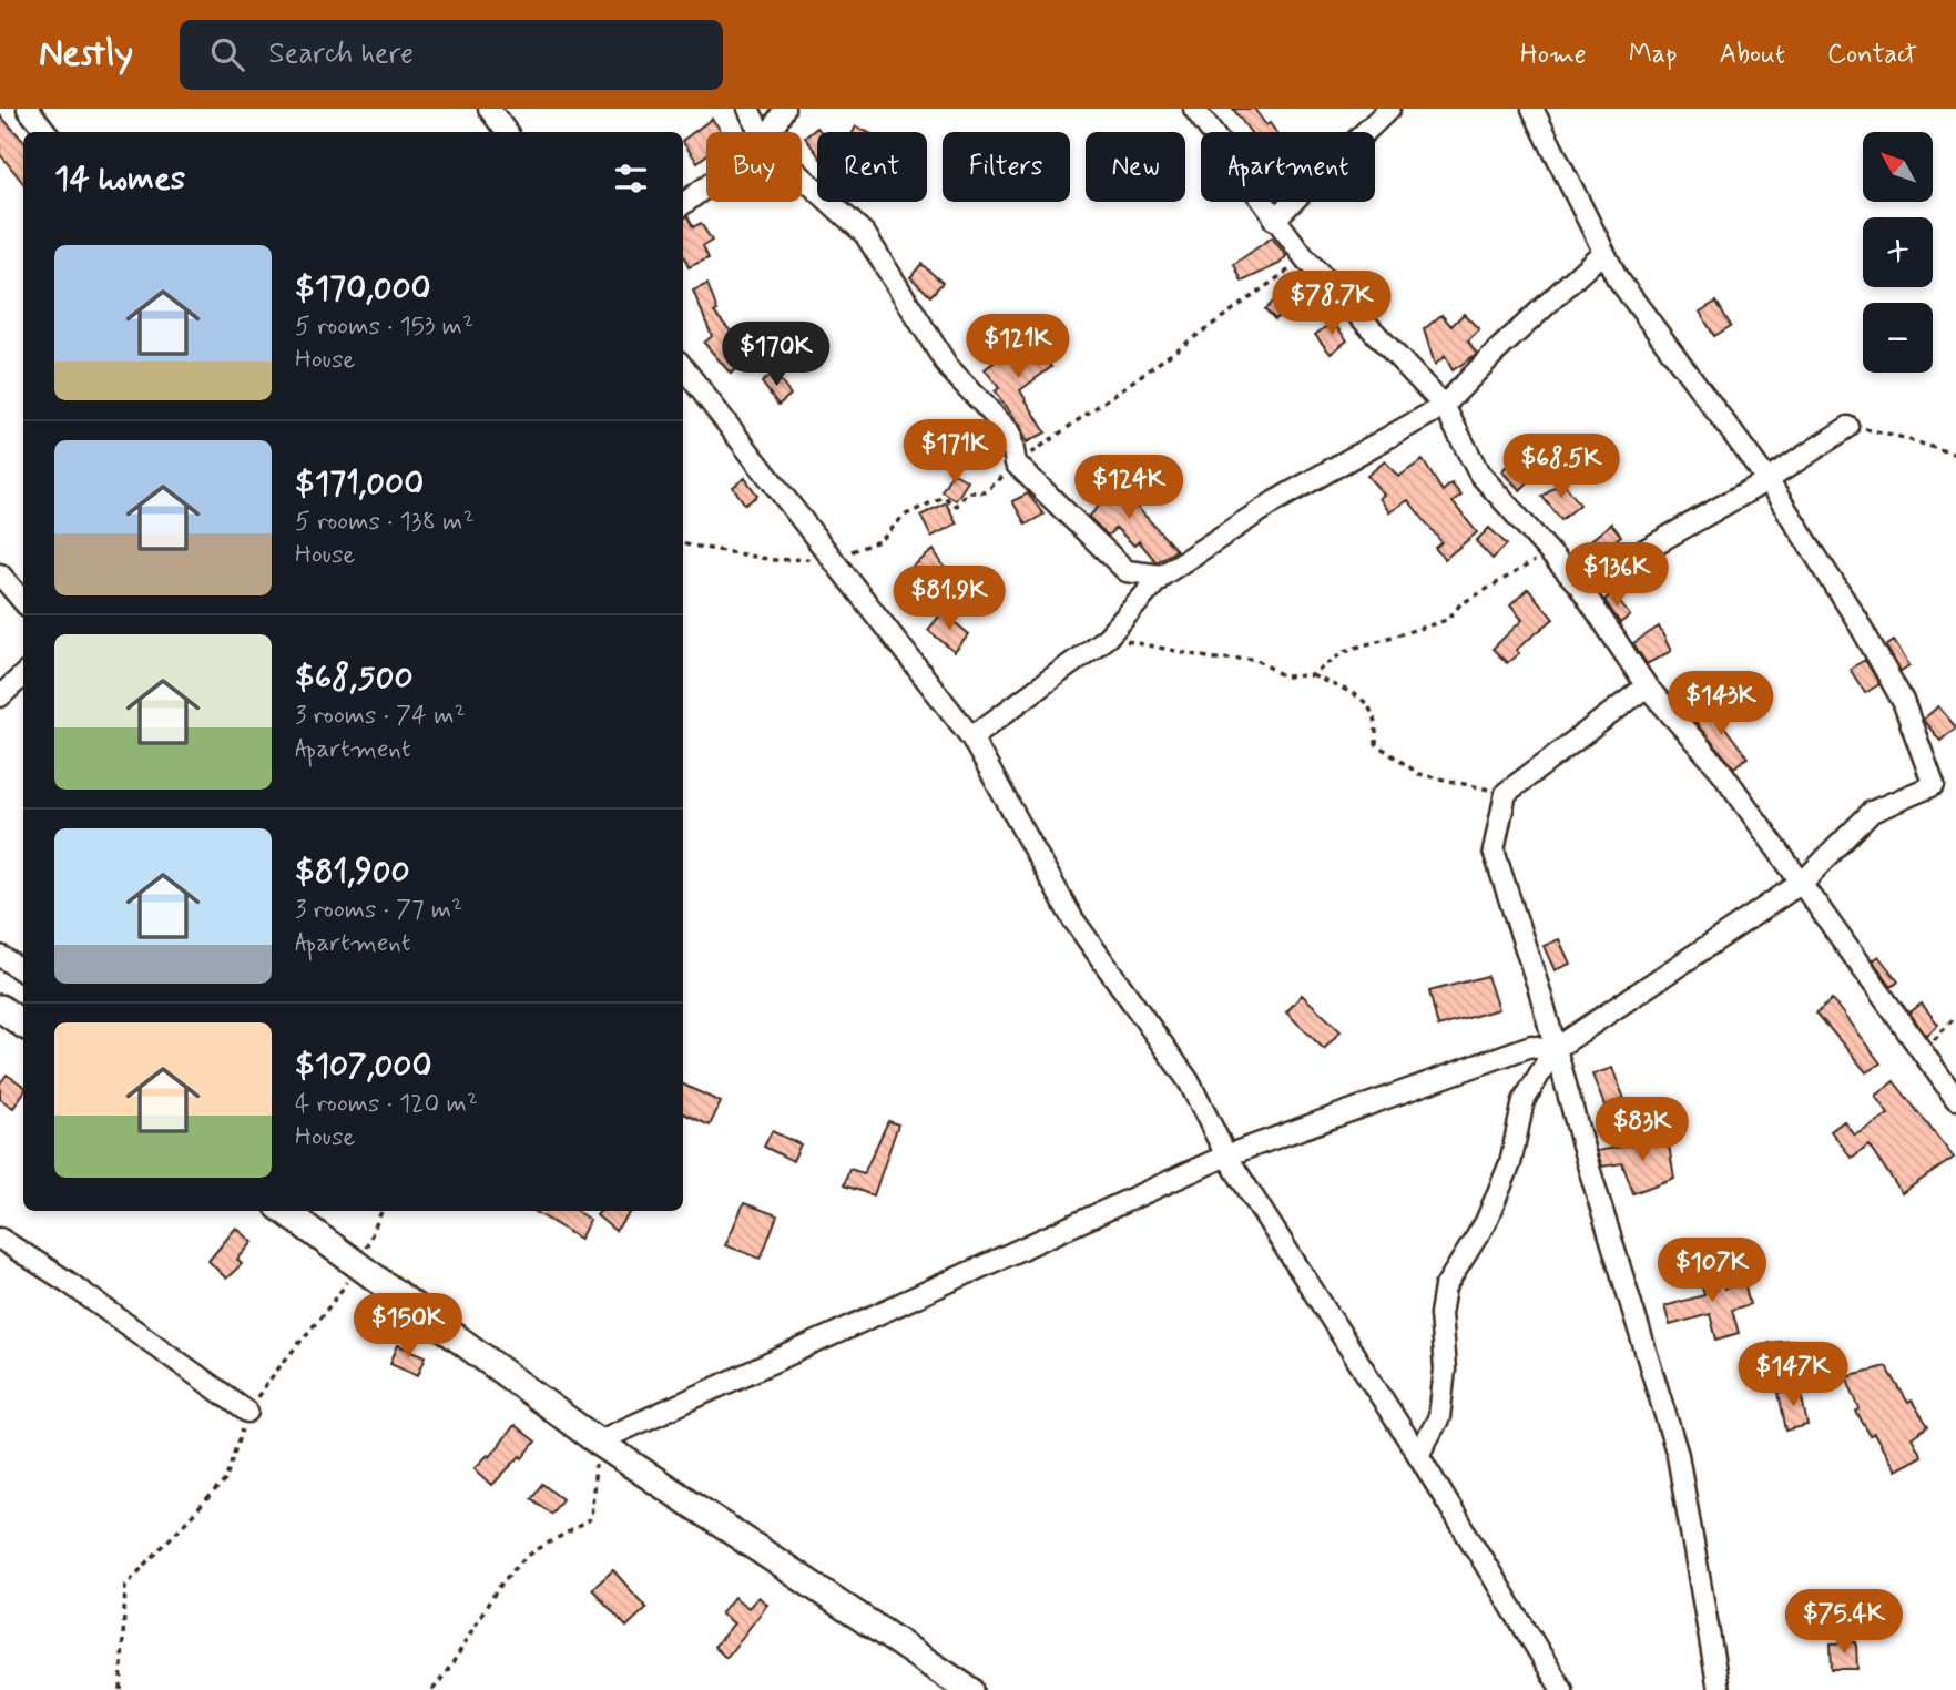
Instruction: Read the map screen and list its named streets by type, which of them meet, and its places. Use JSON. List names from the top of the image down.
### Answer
{
  "north": "top left",
  "page": {
    "header": "Nestly",
    "search": "Search here",
    "nav": [
      "Home",
      "Map",
      "About",
      "Contact"
    ],
    "map_buttons": ["+", "−"],
    "chip": [
      "Buy",
      "Rent",
      "Filters",
      "New",
      "Apartment"
    ],
    "heading": "14 homes",
    "list": [
      {
        "name": "$170,000",
        "note": "5 rooms · 153 m² · House"
      },
      {
        "name": "$171,000",
        "note": "5 rooms · 138 m² · House"
      },
      {
        "name": "$68,500",
        "note": "3 rooms · 74 m² · Apartment"
      },
      {
        "name": "$81,900",
        "note": "3 rooms · 77 m² · Apartment"
      },
      {
        "name": "$107,000",
        "note": "4 rooms · 120 m² · House"
      }
    ],
    "price": [
      "$78.7K",
      "$121K",
      "$170K",
      "$171K",
      "$68.5K",
      "$124K",
      "$136K",
      "$81.9K",
      "$143K",
      "$83K",
      "$107K",
      "$150K",
      "$147K",
      "$75.4K"
    ]
  }
}
